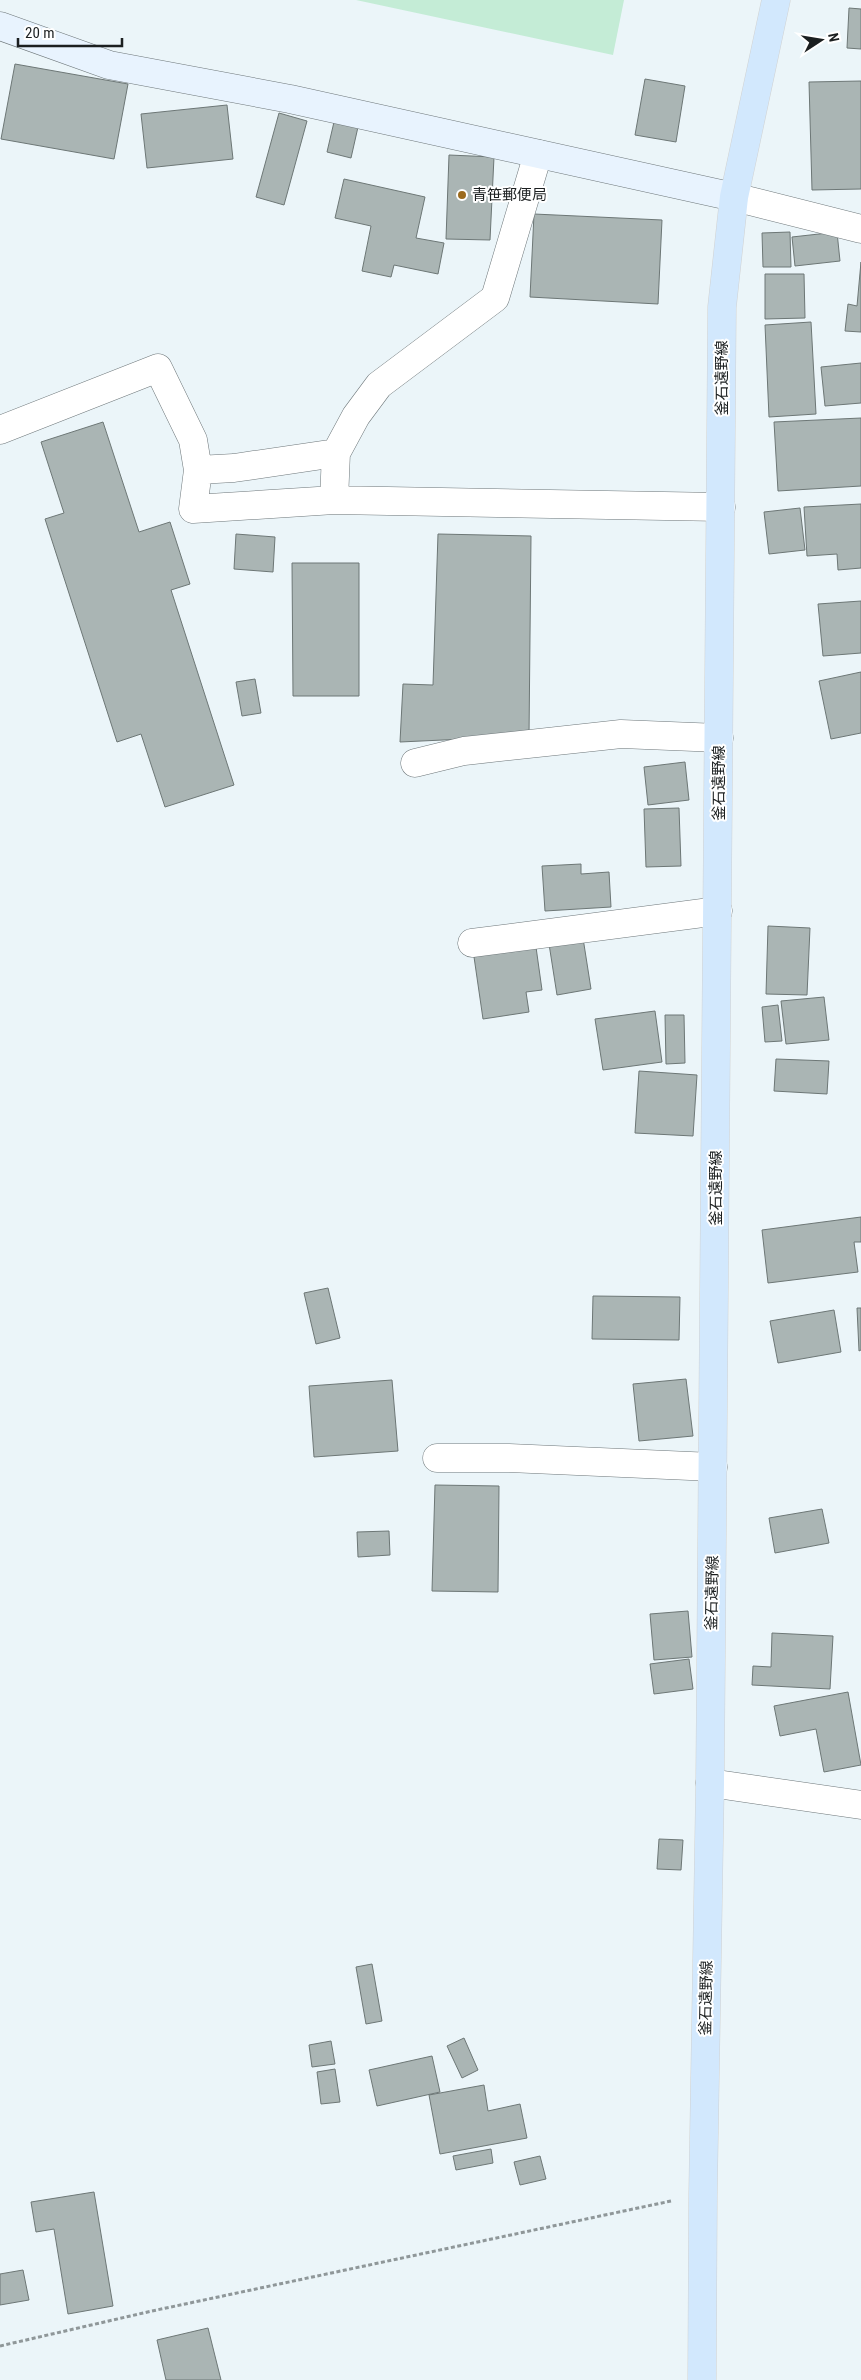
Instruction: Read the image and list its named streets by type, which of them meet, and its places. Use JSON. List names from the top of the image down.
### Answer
{
  "streets": {
    "main road": ["釜石遠野線"]
  },
  "places": ["青笹郵便局"],
  "scale_bar": "20 m",
  "north": "right"
}
